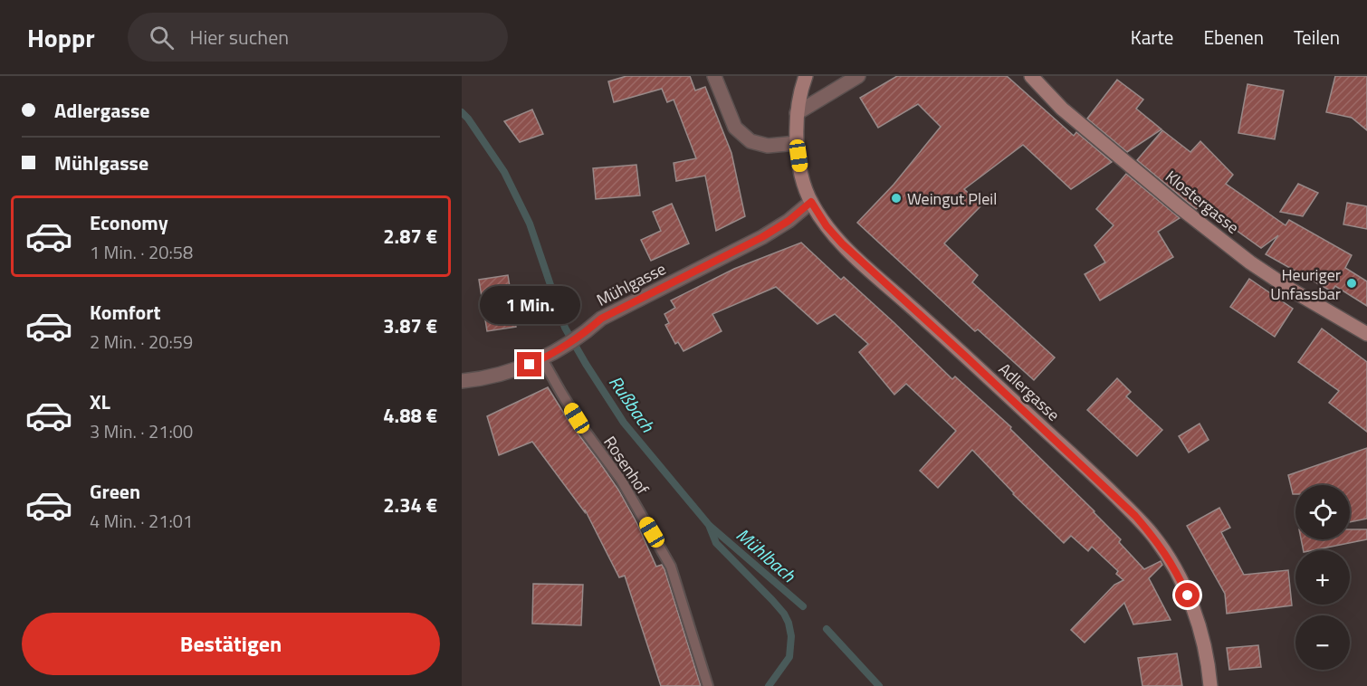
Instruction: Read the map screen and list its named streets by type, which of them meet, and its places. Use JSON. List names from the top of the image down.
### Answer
{
  "streets": {
    "main road": ["Klostergasse", "Adlergasse"],
    "street": ["Mühlgasse"],
    "lane": ["Rosenhof"]
  },
  "crossings": [
    ["Mühlgasse", "Adlergasse"],
    ["Mühlgasse", "Rosenhof"]
  ],
  "water": ["Rußbach", "Mühlbach"],
  "places": ["Weingut Pleil", "Heuriger Unfassbar"],
  "page": {
    "header": "Hoppr",
    "search": "Hier suchen",
    "nav": ["Karte", "Ebenen", "Teilen"],
    "banner": ["Adlergasse", "Mühlgasse"],
    "list": [
      {
        "name": "Economy",
        "note": "1 Min. · 20:58",
        "value": "2.87 €"
      },
      {
        "name": "Komfort",
        "note": "2 Min. · 20:59",
        "value": "3.87 €"
      },
      {
        "name": "XL",
        "note": "3 Min. · 21:00",
        "value": "4.88 €"
      },
      {
        "name": "Green",
        "note": "4 Min. · 21:01",
        "value": "2.34 €"
      }
    ],
    "bubble": "1 Min.",
    "map_buttons": ["+", "−"],
    "buttons": "Bestätigen"
  }
}
